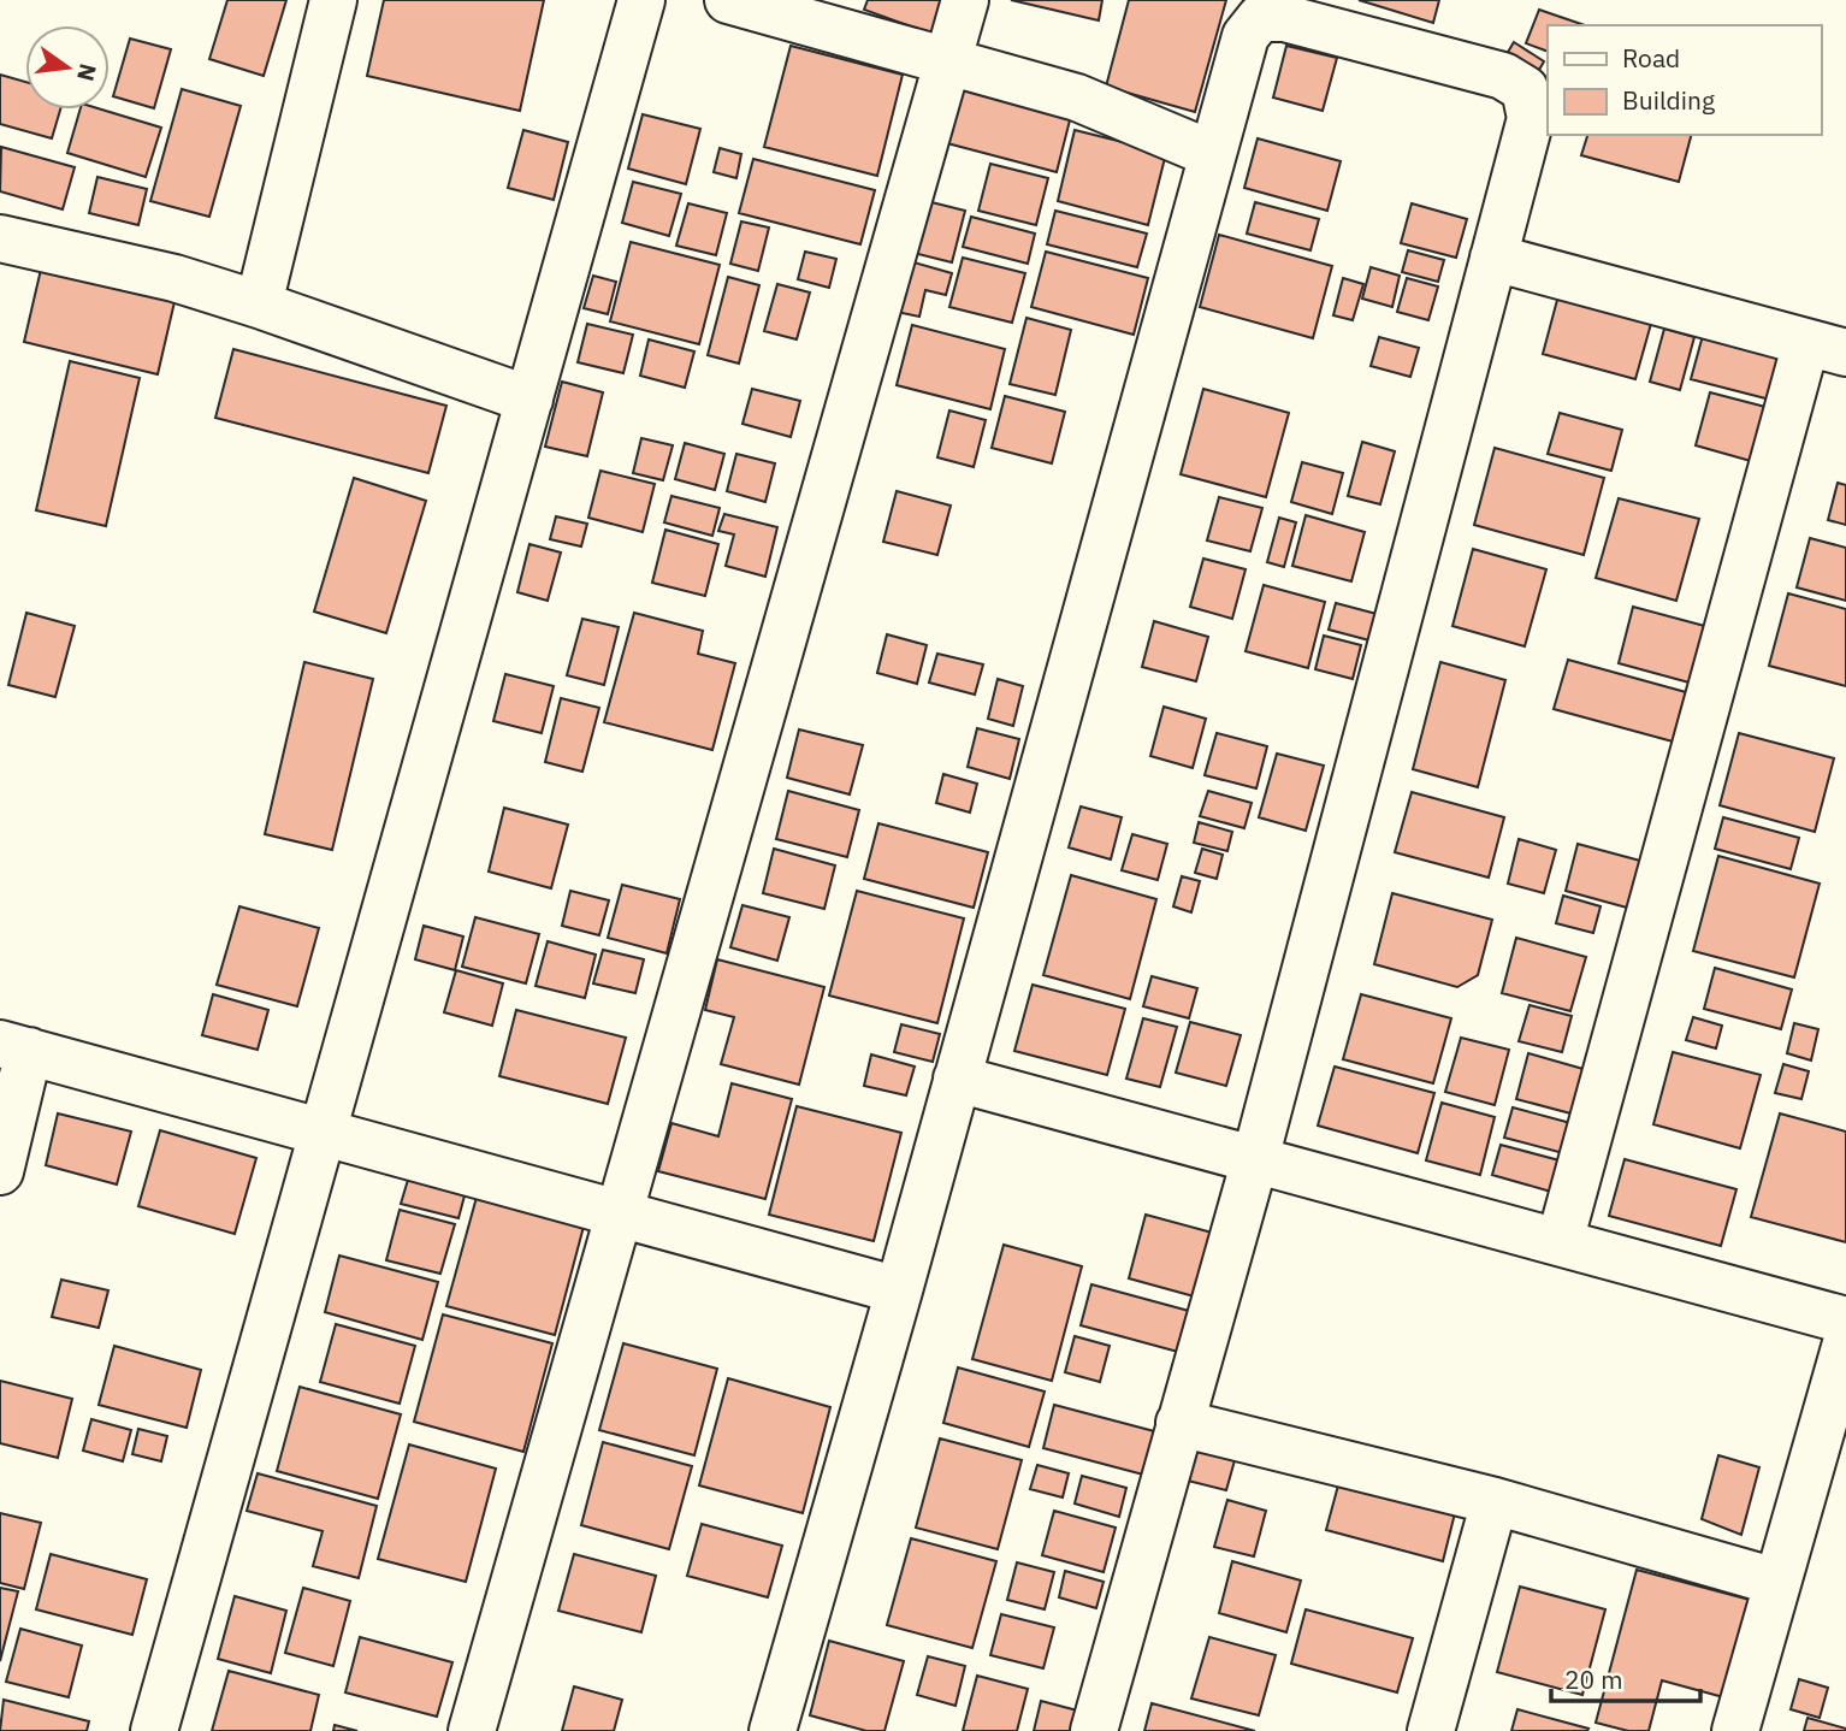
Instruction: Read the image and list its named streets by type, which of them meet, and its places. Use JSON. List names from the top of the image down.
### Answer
{
  "legend": ["Road", "Building"],
  "scale_bar": "20 m",
  "north": "right"
}
